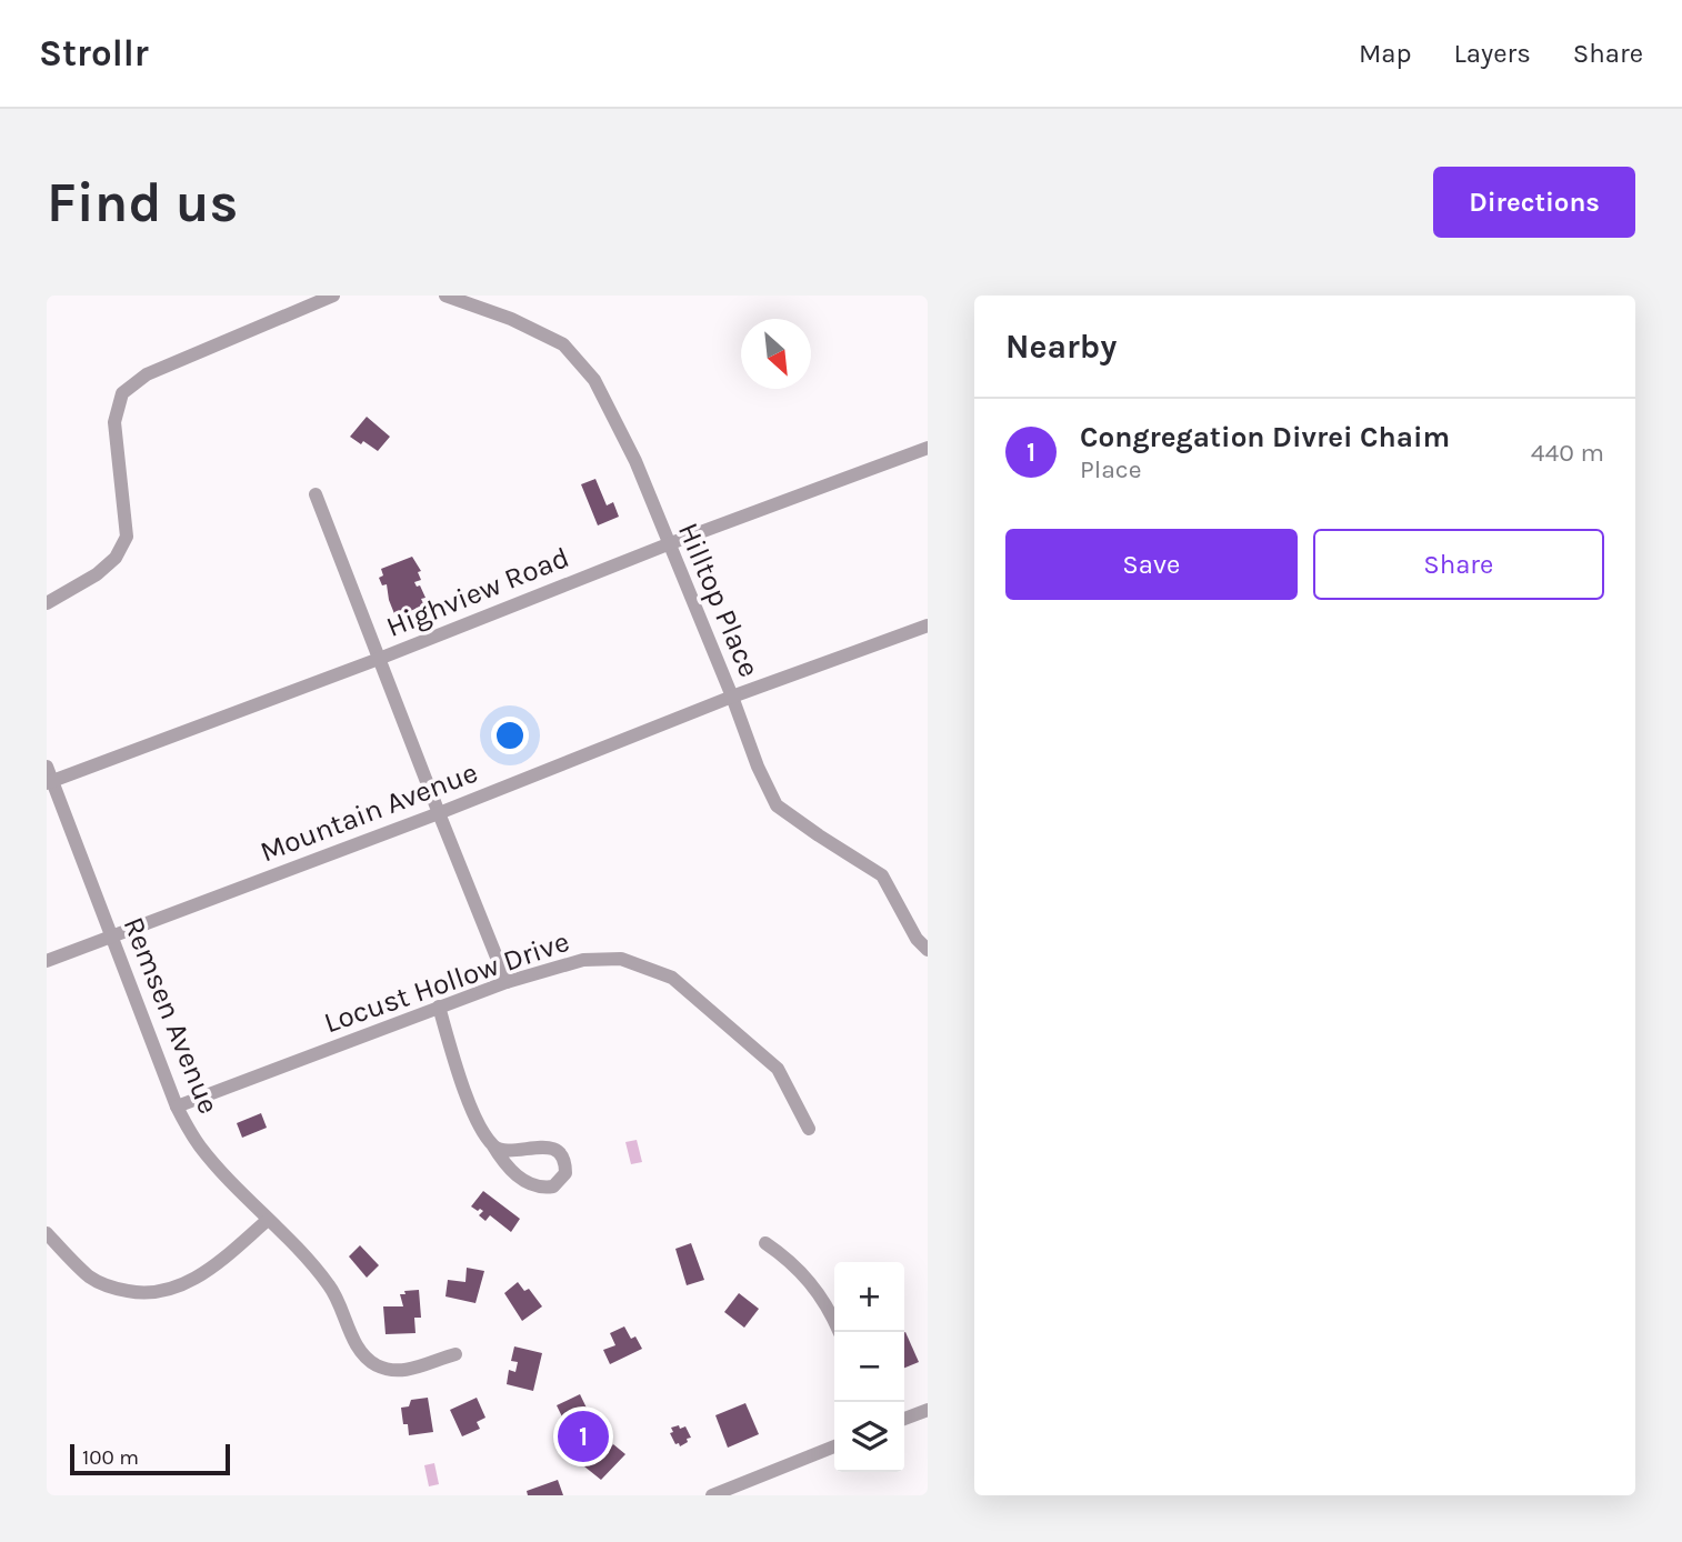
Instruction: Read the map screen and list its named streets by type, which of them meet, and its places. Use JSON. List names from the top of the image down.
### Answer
{
  "streets": {
    "street": [
      "Highview Road",
      "Hilltop Place",
      "Mountain Avenue",
      "Locust Hollow Drive",
      "Remsen Avenue"
    ]
  },
  "crossings": [
    ["Highview Road", "Hilltop Place"],
    ["Highview Road", "Remsen Avenue"],
    ["Hilltop Place", "Mountain Avenue"],
    ["Mountain Avenue", "Remsen Avenue"],
    ["Locust Hollow Drive", "Remsen Avenue"]
  ],
  "scale_bar": "100 m",
  "north": "bottom right",
  "page": {
    "header": "Strollr",
    "nav": ["Map", "Layers", "Share"],
    "buttons": [
      "Directions",
      ["Save", "Share"]
    ],
    "title": "Find us",
    "heading": "Nearby",
    "list": [
      {
        "mark": "1",
        "name": "Congregation Divrei Chaim",
        "note": "Place",
        "value": "440 m"
      }
    ],
    "map_buttons": ["+", "−"],
    "pins": "1",
    "scale": "100 m"
  }
}
